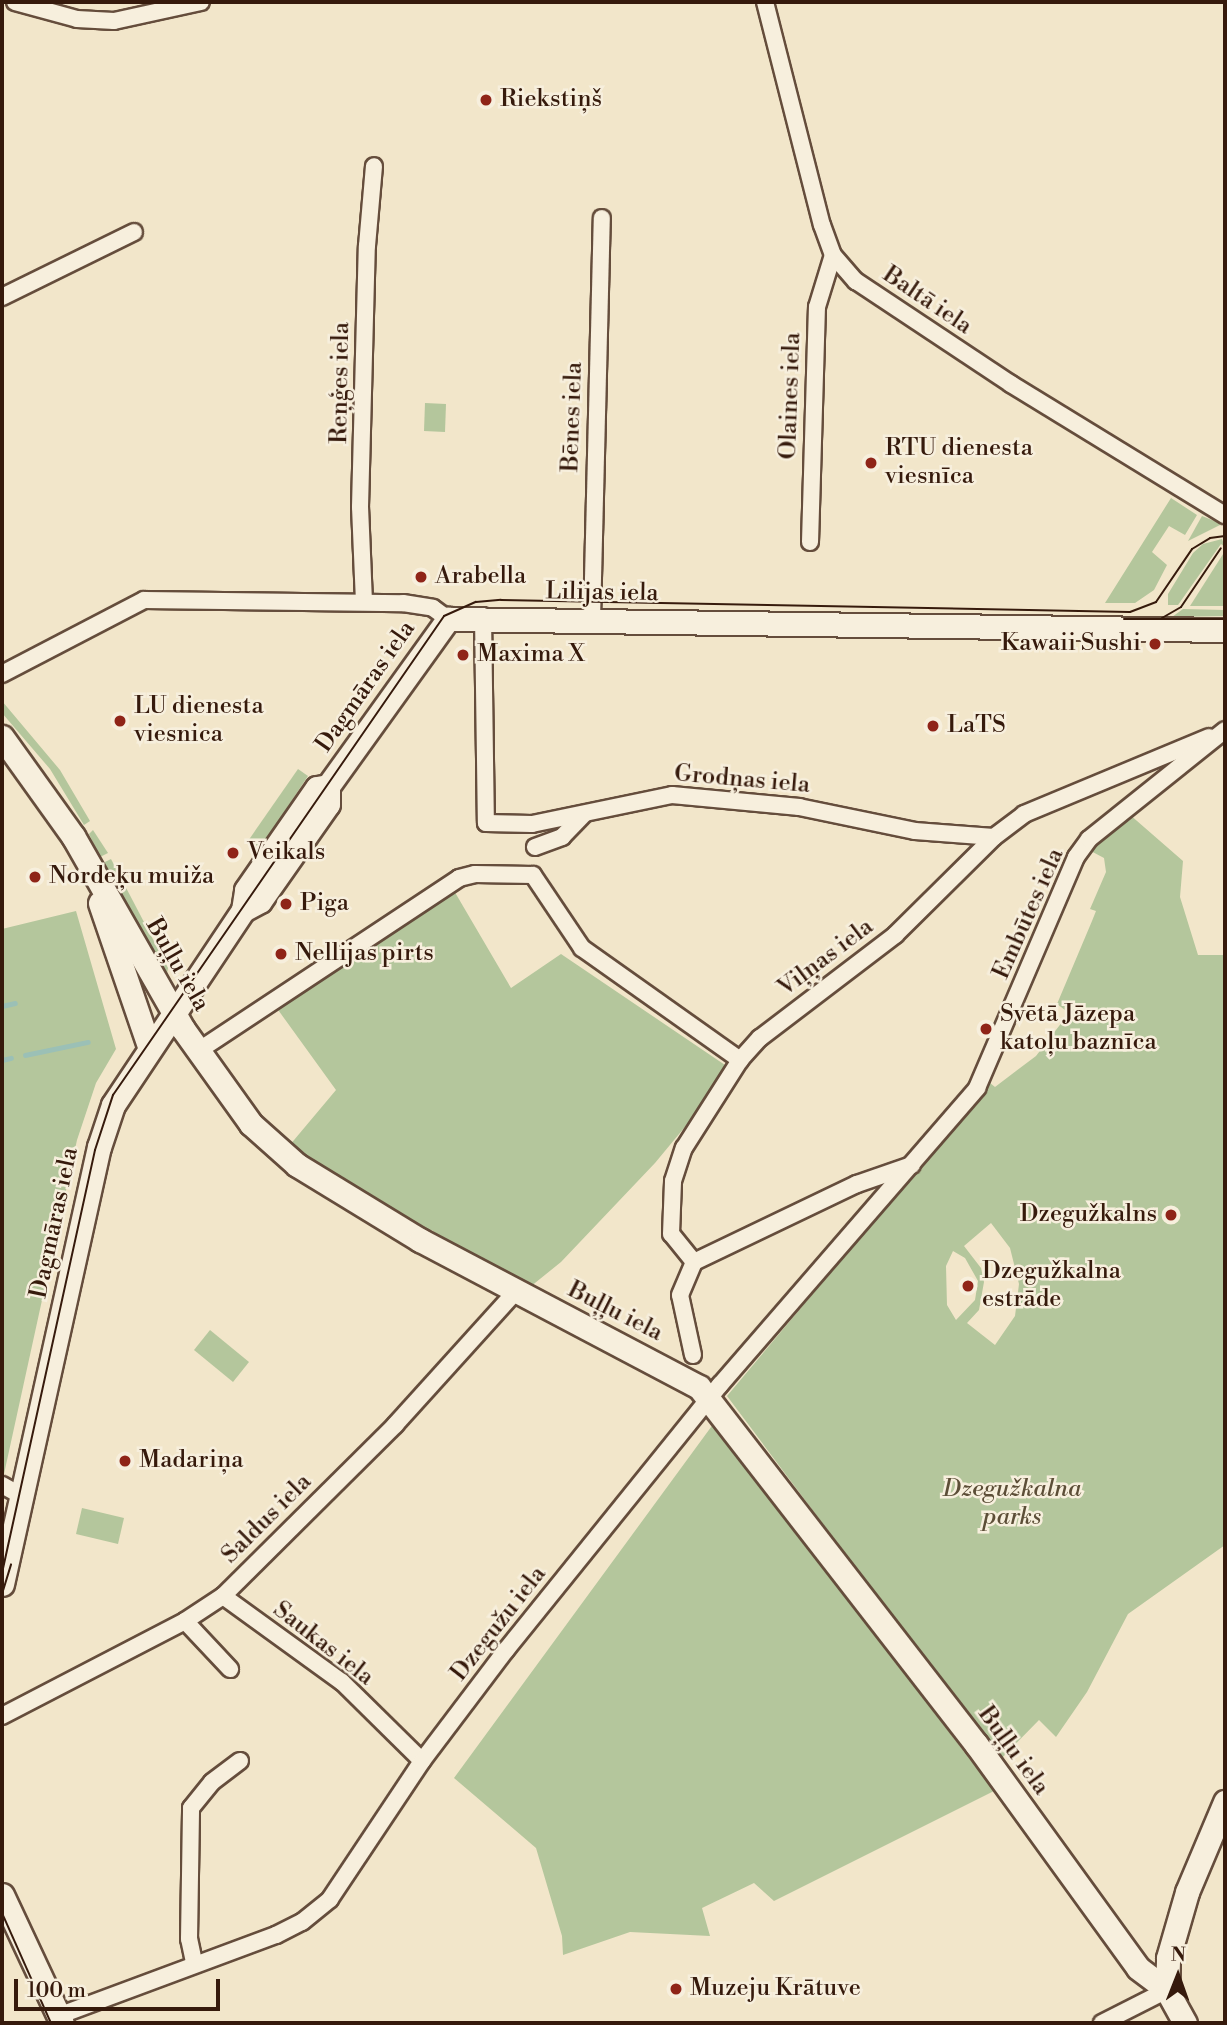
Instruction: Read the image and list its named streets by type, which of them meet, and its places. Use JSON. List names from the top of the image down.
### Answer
{
  "streets": {
    "street": [
      "Baltā iela",
      "Reņģes iela",
      "Olaines iela",
      "Bēnes iela",
      "Lilijas iela",
      "Dagmāras iela",
      "Grodņas iela",
      "Embūtes iela",
      "Viļņas iela",
      "Buļļu iela",
      "Saldus iela",
      "Dzegužu iela",
      "Saukas iela"
    ]
  },
  "crossings": [
    ["Baltā iela", "Olaines iela"],
    ["Bēnes iela", "Lilijas iela"],
    ["Lilijas iela", "Dagmāras iela"],
    ["Lilijas iela", "Grodņas iela"],
    ["Dagmāras iela", "Buļļu iela"],
    ["Grodņas iela", "Viļņas iela"],
    ["Embūtes iela", "Viļņas iela"],
    ["Embūtes iela", "Dzegužu iela"],
    ["Buļļu iela", "Saldus iela"],
    ["Buļļu iela", "Dzegužu iela"],
    ["Saldus iela", "Saukas iela"],
    ["Dzegužu iela", "Saukas iela"]
  ],
  "parks": ["Dzegužkalna parks"],
  "places": [
    "Riekstiņš",
    "RTU dienesta viesnīca",
    "Arabella",
    "Kawaii Sushi",
    "Maxima X",
    "LU dienesta viesnica",
    "LaTS",
    "Veikals",
    "Nordeķu muiža",
    "Piga",
    "Nellijas pirts",
    "Svētā Jāzepa katoļu baznīca",
    "Dzegužkalns",
    "Dzegužkalna estrāde",
    "Madariņa",
    "Muzeju Krātuve"
  ],
  "scale_bar": "100 m",
  "north": "top"
}
